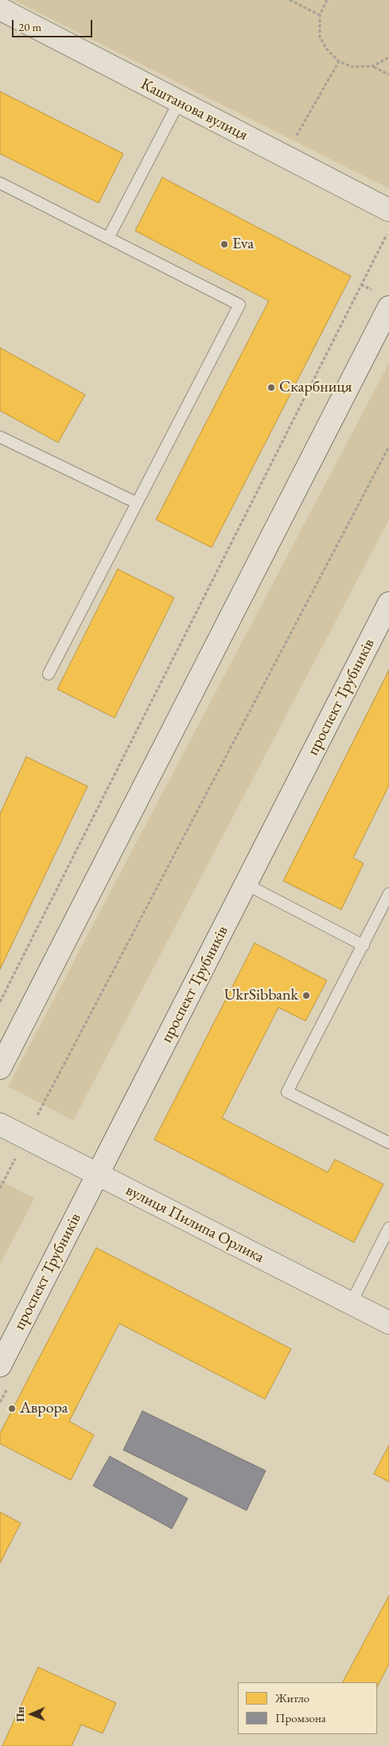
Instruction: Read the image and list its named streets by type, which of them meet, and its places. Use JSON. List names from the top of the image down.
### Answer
{
  "streets": {
    "main road": ["Каштанова вулиця", "проспект Трубників", "вулиця Пилипа Орлика"]
  },
  "crossings": [
    ["проспект Трубників", "вулиця Пилипа Орлика"]
  ],
  "places": [
    "Eva",
    "Скарбниця",
    "UkrSibbank",
    "Аврора"
  ],
  "legend": ["Житло", "Промзона"],
  "scale_bar": "20 m",
  "north": "left"
}
